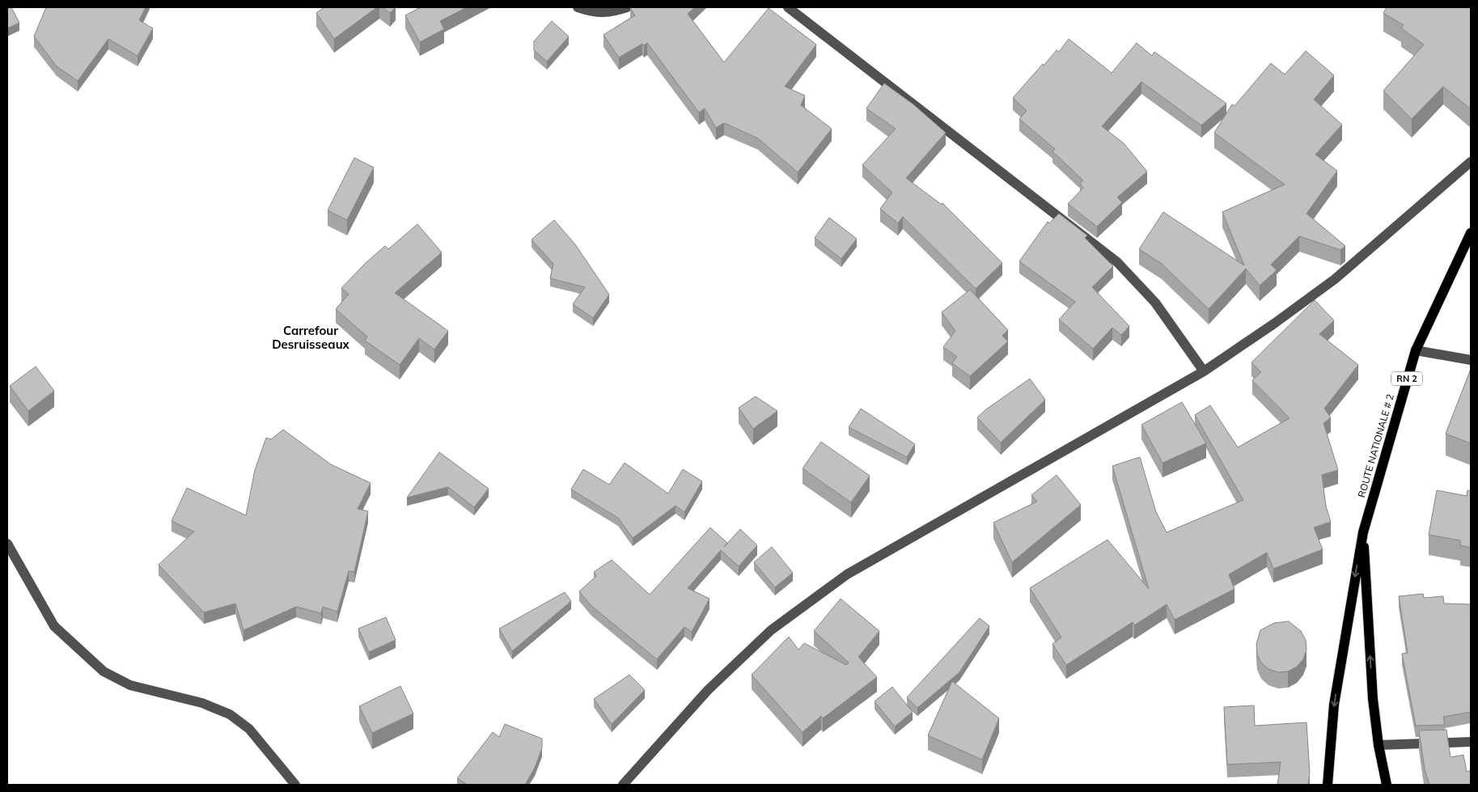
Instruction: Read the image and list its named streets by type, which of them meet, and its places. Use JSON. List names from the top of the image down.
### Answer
{
  "streets": {
    "main road": ["RN 2", "ROUTE NATIONALE # 2"]
  },
  "districts": ["Carrefour Desruisseaux"]
}
